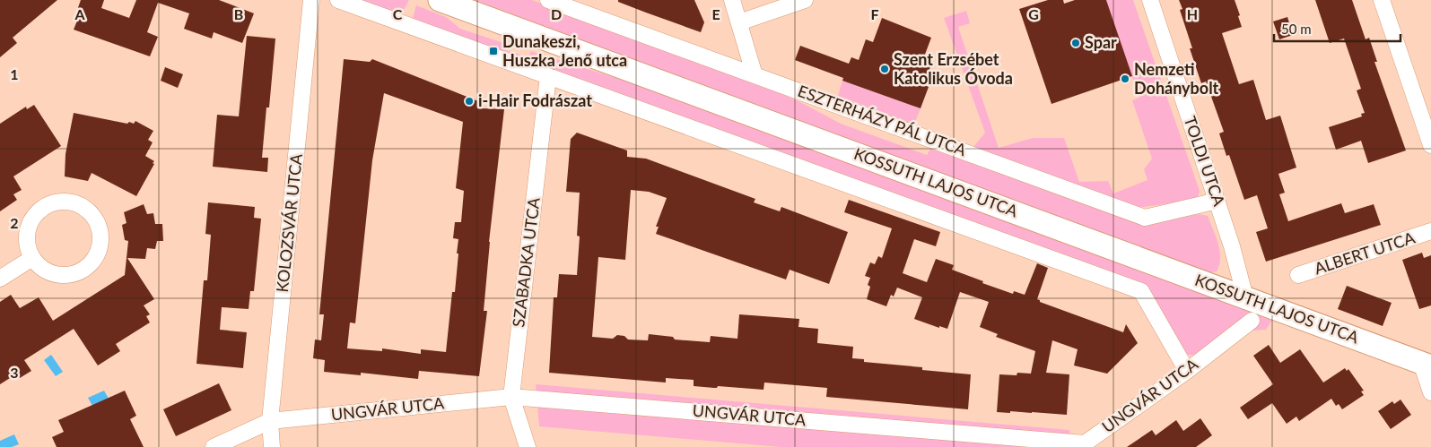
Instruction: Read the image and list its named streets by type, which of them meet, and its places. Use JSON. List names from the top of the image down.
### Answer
{
  "streets": {
    "street": [
      "ESZTERHÁZY PÁL UTCA",
      "TOLDI UTCA",
      "KOSSUTH LAJOS UTCA",
      "KOLOZSVÁR UTCA",
      "ALBERT UTCA",
      "SZABADKA UTCA",
      "UNGVÁR UTCA"
    ]
  },
  "crossings": [
    ["ESZTERHÁZY PÁL UTCA", "TOLDI UTCA"],
    ["TOLDI UTCA", "KOSSUTH LAJOS UTCA"],
    ["KOSSUTH LAJOS UTCA", "SZABADKA UTCA"],
    ["KOSSUTH LAJOS UTCA", "UNGVÁR UTCA"],
    ["KOLOZSVÁR UTCA", "UNGVÁR UTCA"],
    ["SZABADKA UTCA", "UNGVÁR UTCA"]
  ],
  "places": {
    "other": [
      "Spar",
      "Szent Erzsébet Katolikus Óvoda",
      "Nemzeti Dohánybolt",
      "i-Hair Fodrászat"
    ],
    "transit": ["Dunakeszi, Huszka Jenő utca"]
  },
  "scale_bar": "50 m",
  "grid": {
    "columns": [
      "A",
      "B",
      "C",
      "D",
      "E",
      "F",
      "G",
      "H"
    ],
    "rows": ["1", "2", "3"]
  }
}
